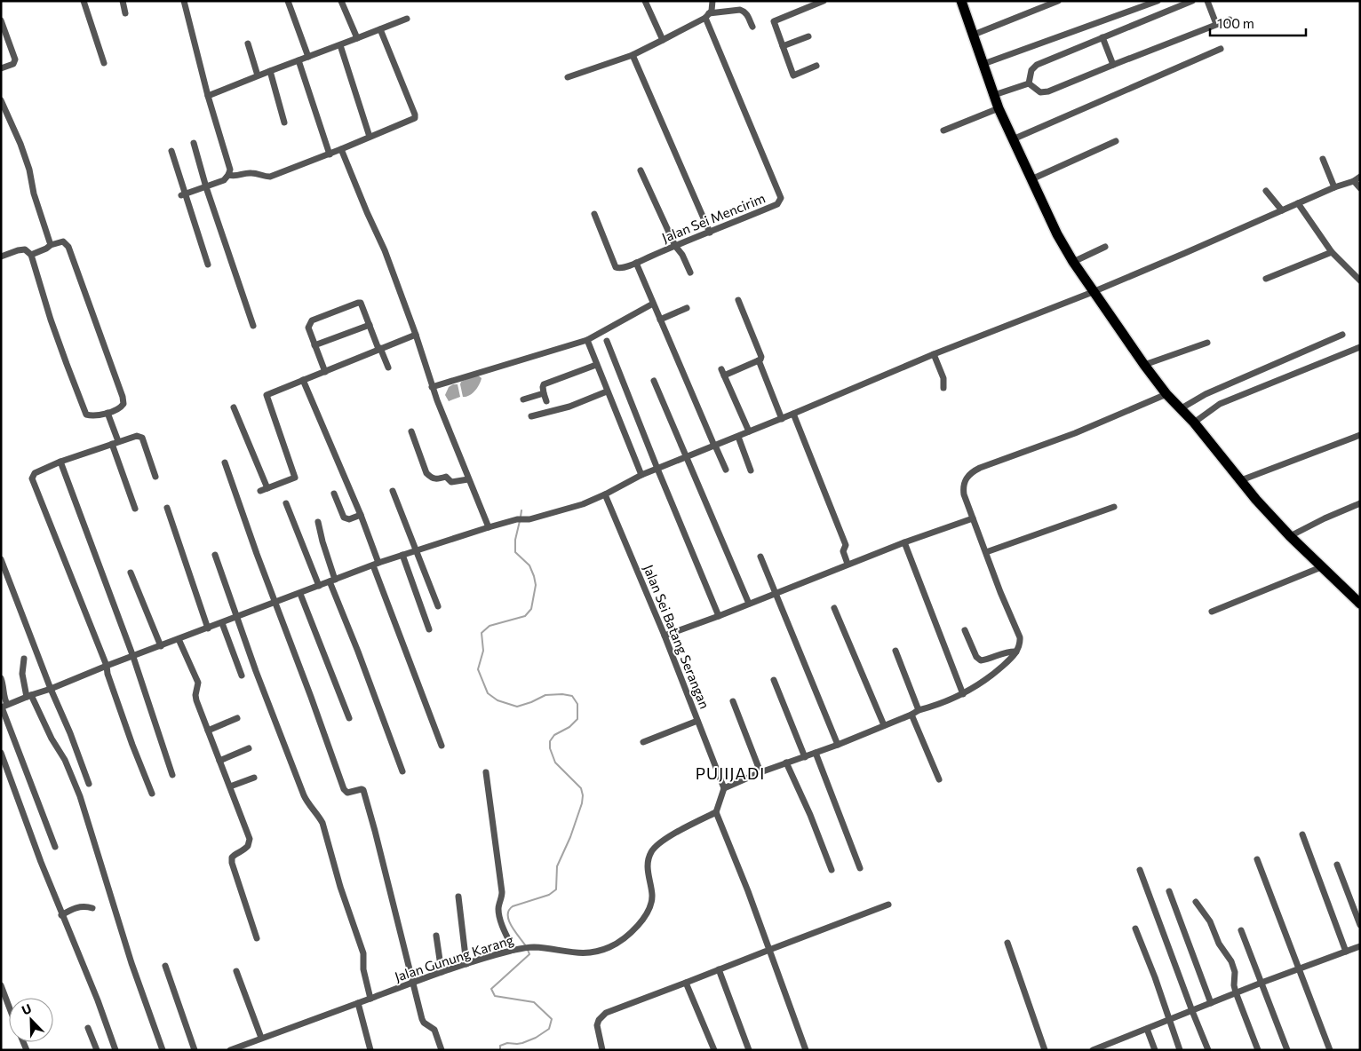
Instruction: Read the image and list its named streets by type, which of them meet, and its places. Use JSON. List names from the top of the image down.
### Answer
{
  "streets": {
    "street": ["Jalan Sei Mencirim", "Jalan Sei Batang Serangan", "Jalan Gunung Karang"]
  },
  "districts": ["PUJIJADI"],
  "scale_bar": "100 m",
  "north": "top left"
}
